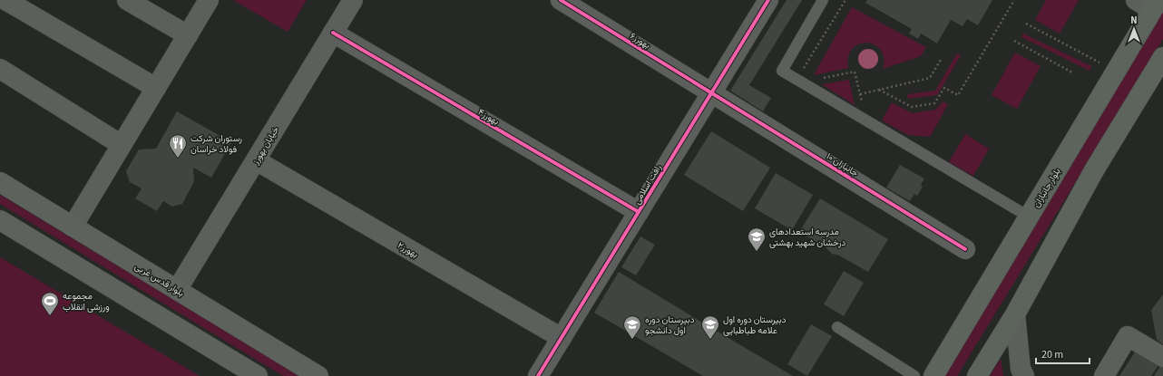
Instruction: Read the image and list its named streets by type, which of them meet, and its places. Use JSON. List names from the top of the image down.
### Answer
{
  "streets": {
    "main road": ["بلوار جانبازان", "بلوار قدس غربی"],
    "street": [
      "بهورز۶",
      "بهورز۴",
      "خیابان بهورز",
      "جانبازان ۱۰",
      "رافت اسلامی",
      "بهورز۲"
    ]
  },
  "crossings": [
    ["بهورز۶", "جانبازان ۱۰"],
    ["بهورز۶", "رافت اسلامی"],
    ["بهورز۴", "خیابان بهورز"],
    ["بهورز۴", "رافت اسلامی"],
    ["خیابان بهورز", "بهورز۲"],
    ["خیابان بهورز", "بلوار قدس غربی"],
    ["جانبازان ۱۰", "رافت اسلامی"],
    ["رافت اسلامی", "بهورز۲"]
  ],
  "places": {
    "restaurant": ["رستوران شرکت فولاد خراسان"],
    "school or university": ["مدرسه استعدادهای درخشان شهید بهشتی", "دبیرستان دوره اول دانشجو", "دبیرستان دوره اول علامه طباطبایی"],
    "sports": ["مجموعه ورزشی انقلاب"]
  },
  "scale_bar": "20 m",
  "north": "top"
}
